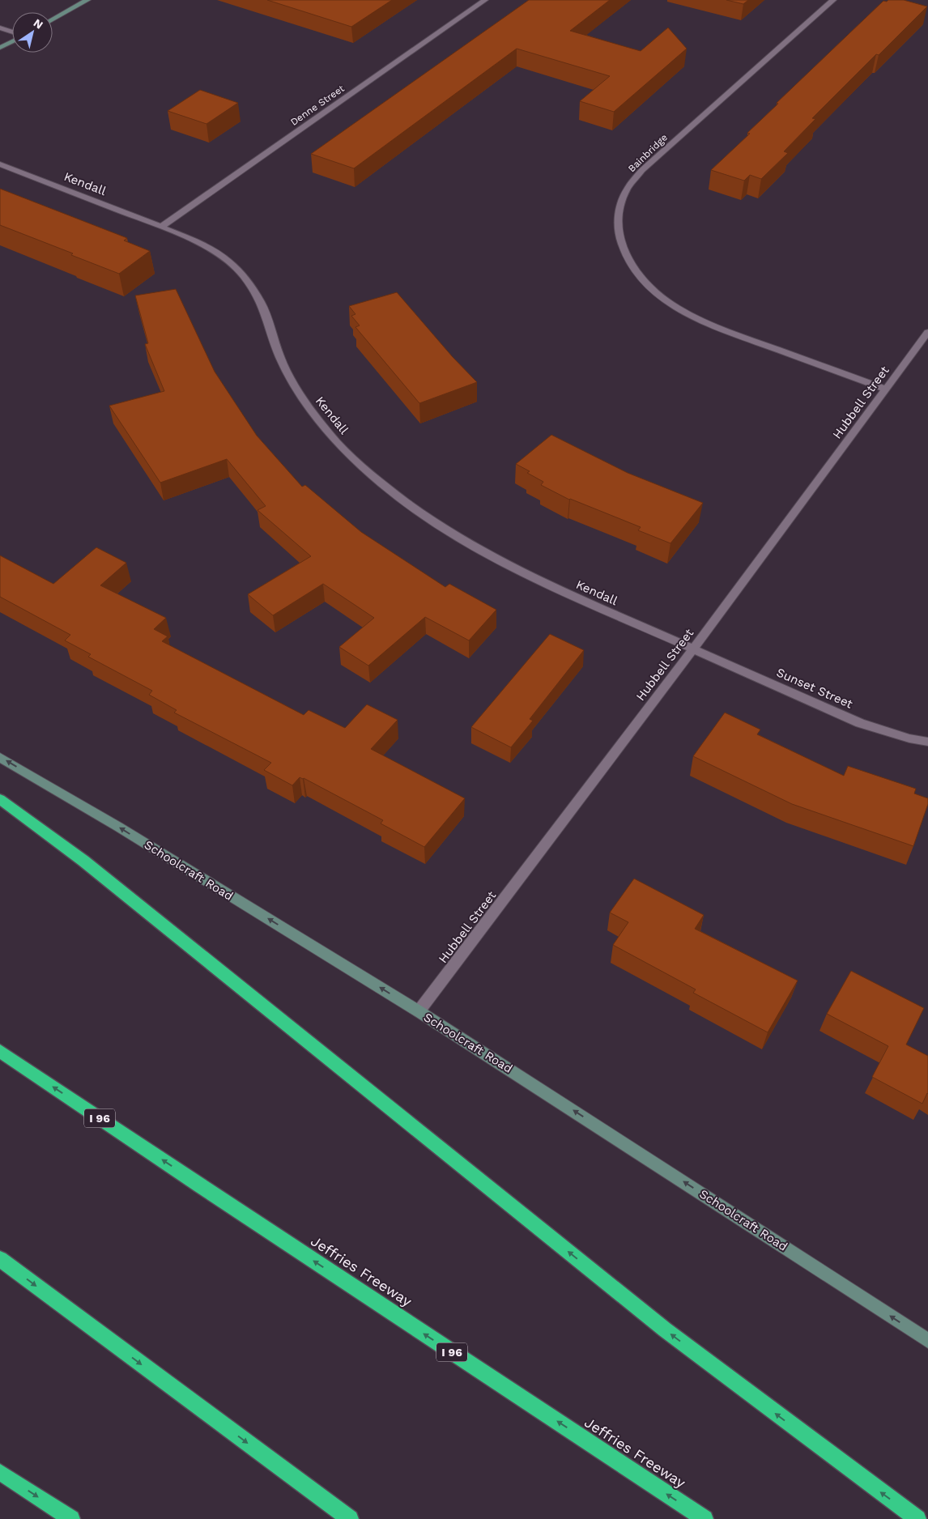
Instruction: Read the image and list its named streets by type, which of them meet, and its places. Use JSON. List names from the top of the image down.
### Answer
{
  "streets": {
    "highway": ["I 96", "Jeffries Freeway"],
    "main road": ["Schoolcraft Road"],
    "street": [
      "Denne Street",
      "Bainbridge",
      "Kendall",
      "Hubbell Street",
      "Sunset Street"
    ]
  },
  "crossings": [
    ["Denne Street", "Kendall"],
    ["Bainbridge", "Hubbell Street"],
    ["Kendall", "Hubbell Street"],
    ["Kendall", "Sunset Street"],
    ["Hubbell Street", "Sunset Street"],
    ["Hubbell Street", "Schoolcraft Road"]
  ],
  "one_way": ["Schoolcraft Road", "Jeffries Freeway"],
  "north": "top right"
}
